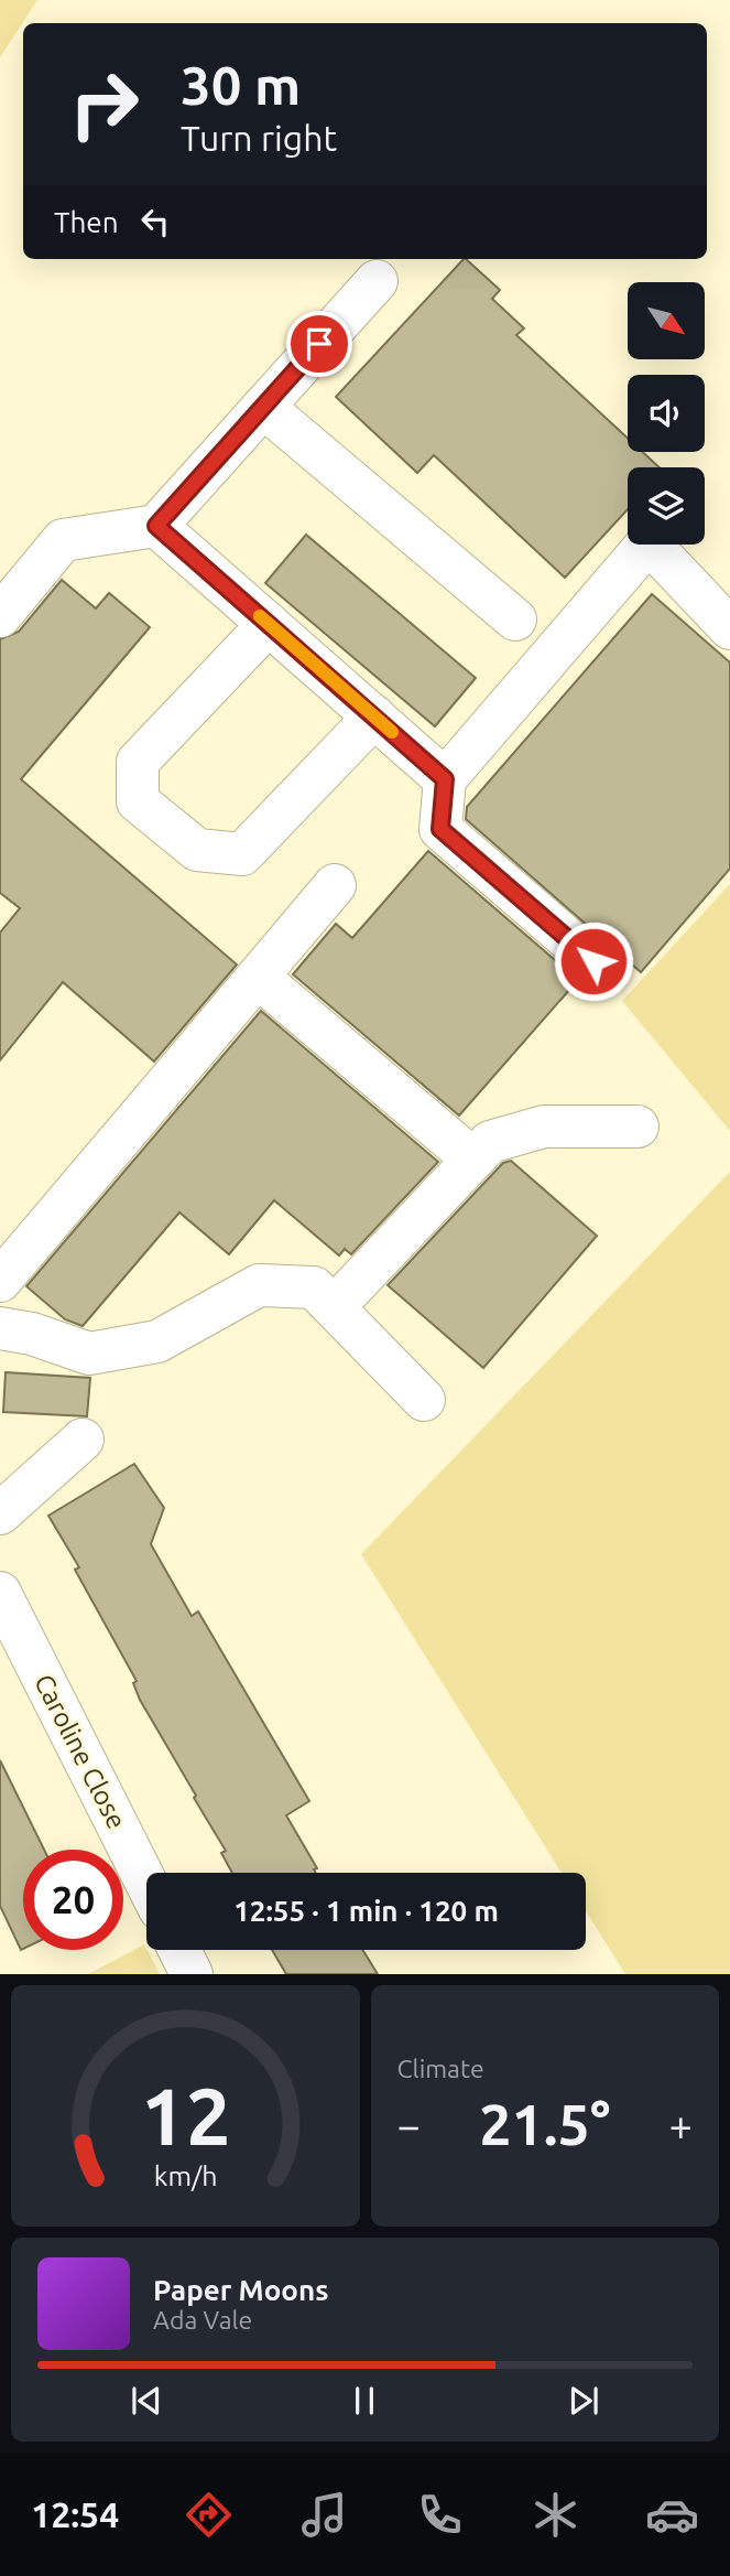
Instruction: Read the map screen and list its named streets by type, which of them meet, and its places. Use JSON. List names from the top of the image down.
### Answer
{
  "streets": {
    "street": ["Caroline Close"]
  },
  "north": "bottom right",
  "page": {
    "turn": ["30 m", "Turn right"],
    "then": "Then",
    "limit": "20",
    "trip": "12:55 · 1 min · 120 m",
    "tile": "Climate",
    "heat": ["−", "21.5°", "+"],
    "song": ["Paper Moons", "Ada Vale"],
    "tabs": "12:54",
    "gauge": ["12", "km/h"]
  }
}
